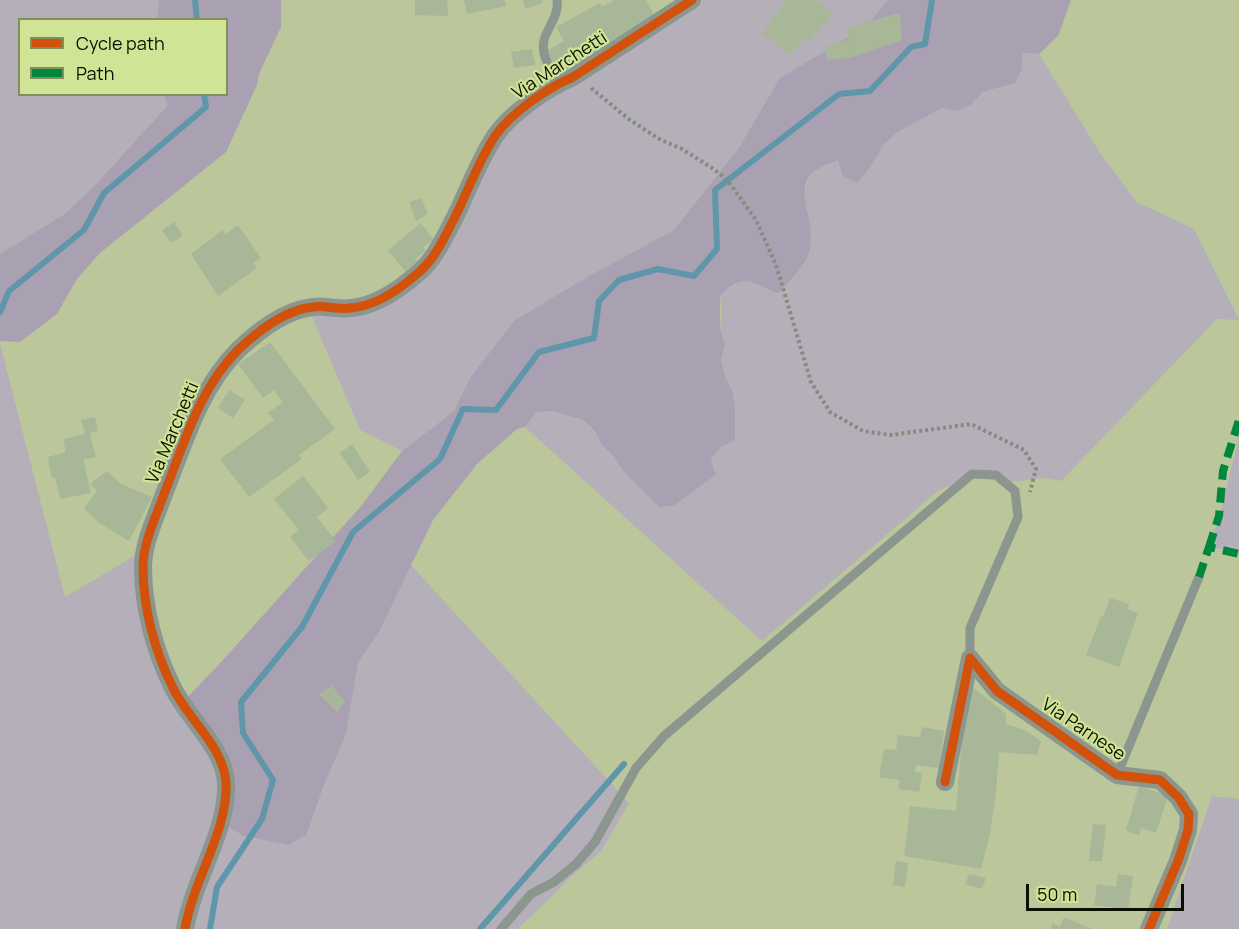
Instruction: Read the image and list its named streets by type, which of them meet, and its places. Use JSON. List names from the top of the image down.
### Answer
{
  "streets": {
    "street": ["Via Marchetti", "Via Parnese"]
  },
  "legend": ["Cycle path", "Path"],
  "scale_bar": "50 m"
}
